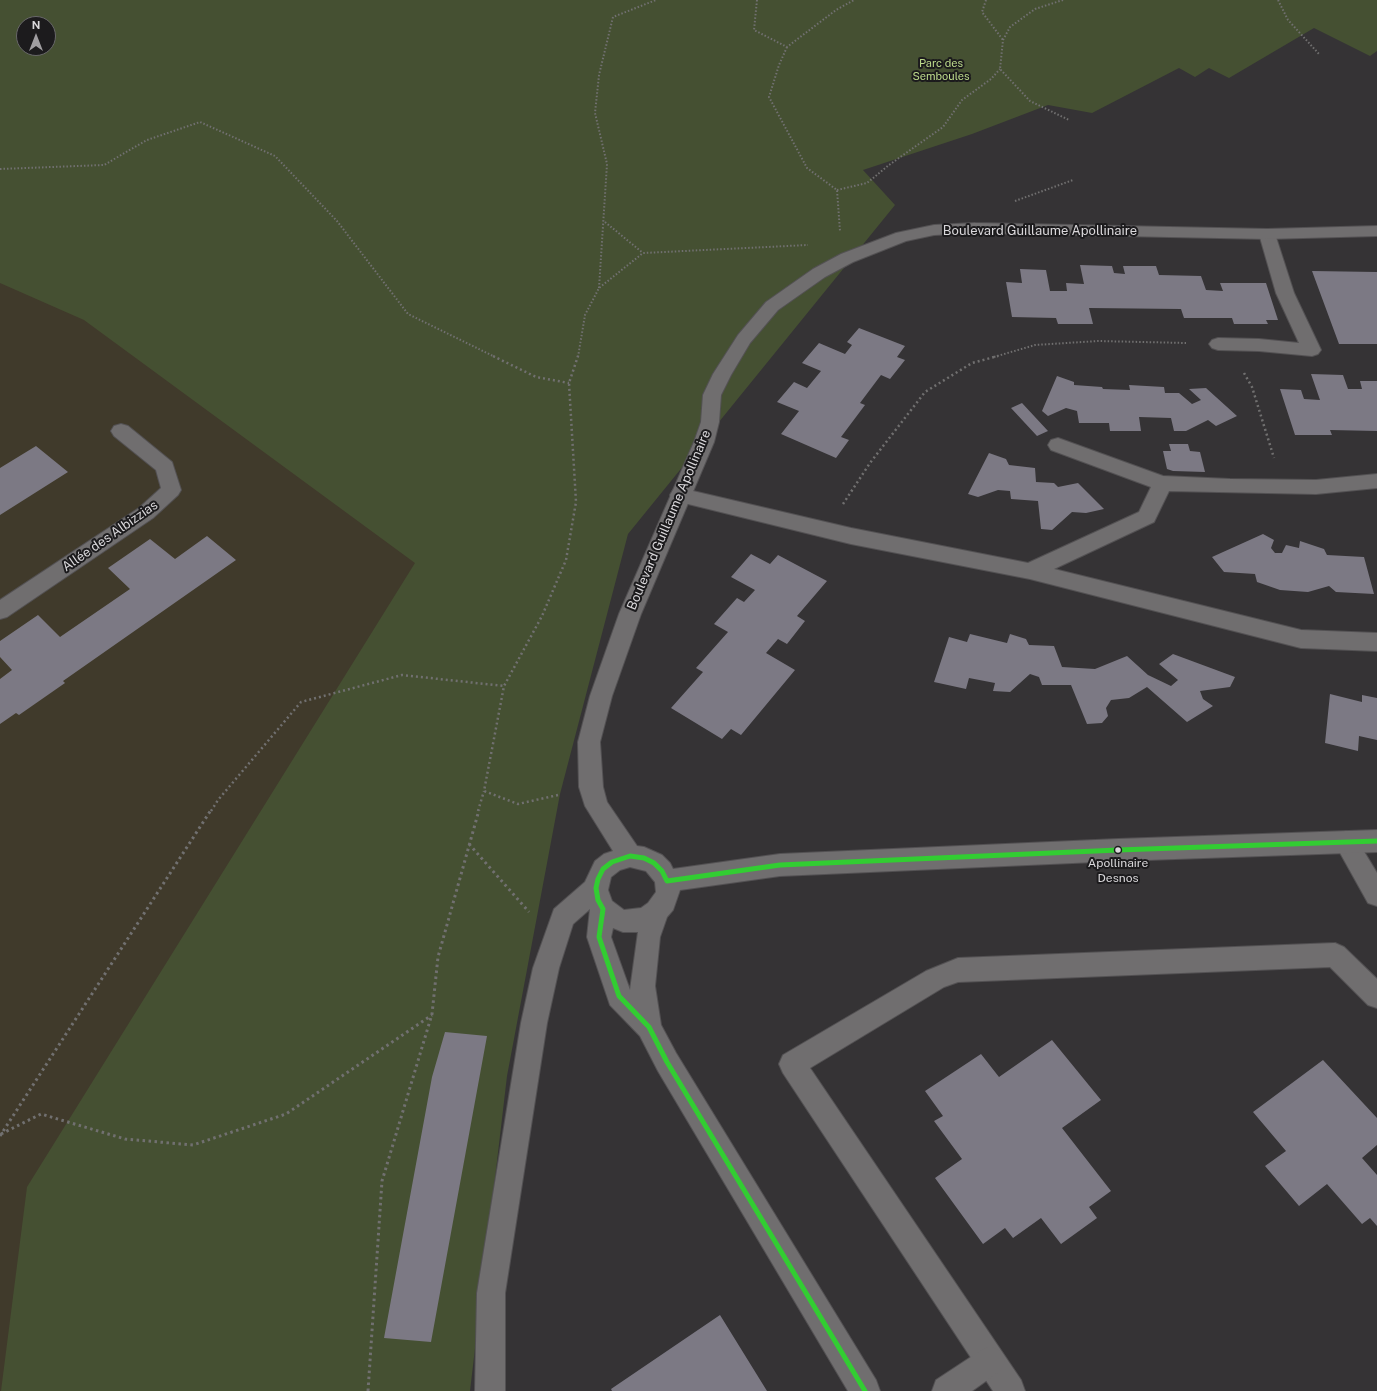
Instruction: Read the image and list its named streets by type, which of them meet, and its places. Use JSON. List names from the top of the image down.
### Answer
{
  "streets": {
    "street": ["Boulevard Guillaume Apollinaire", "Allée des Albizzias"]
  },
  "parks": ["Parc des Semboules"],
  "places": ["Apollinaire Desnos"],
  "north": "top"
}
